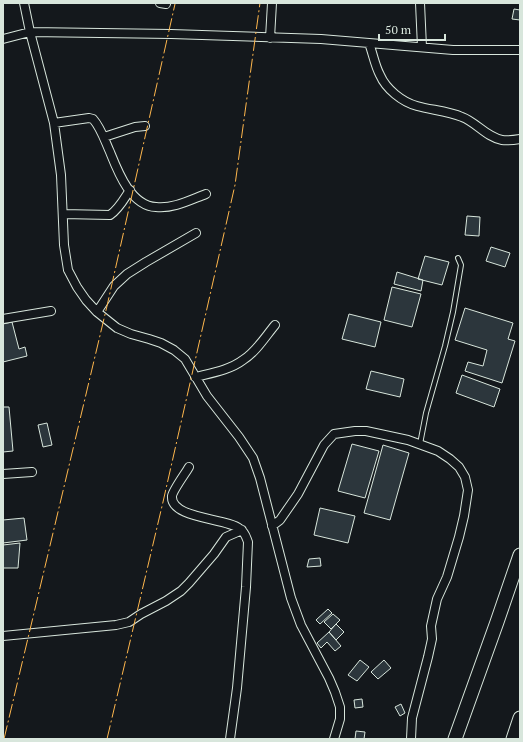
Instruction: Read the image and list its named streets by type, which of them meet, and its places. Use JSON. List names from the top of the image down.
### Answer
{
  "scale_bar": "50 m"
}
